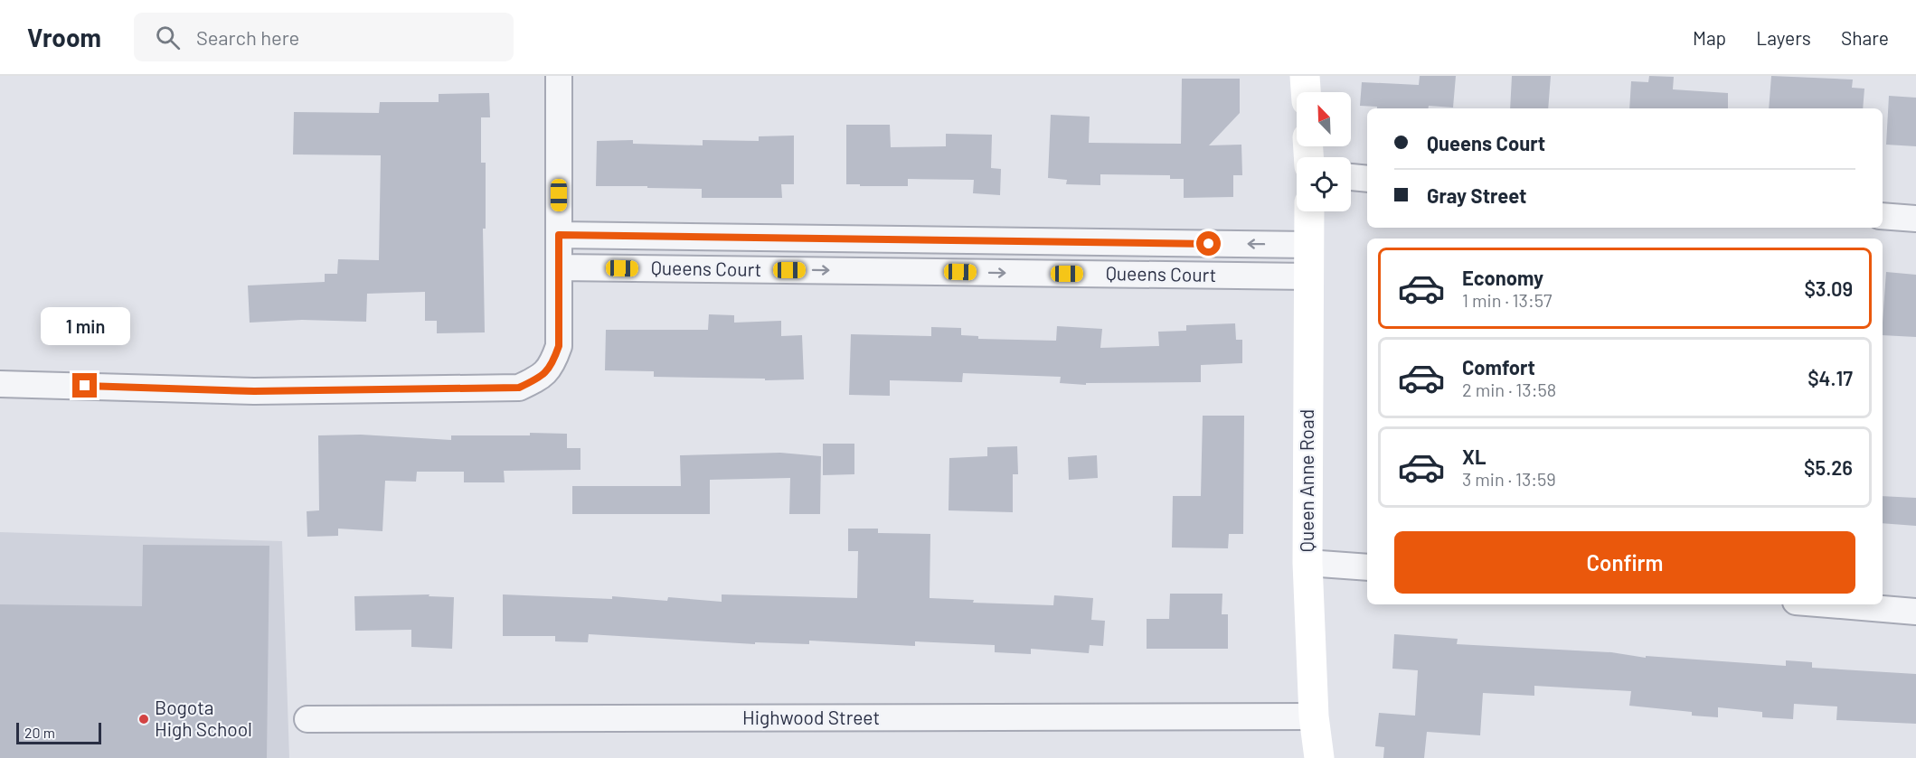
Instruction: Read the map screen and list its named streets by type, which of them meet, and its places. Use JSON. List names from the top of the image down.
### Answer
{
  "streets": {
    "street": ["Queens Court", "Queen Anne Road", "Highwood Street"]
  },
  "crossings": [
    ["Queens Court", "Queen Anne Road"],
    ["Queen Anne Road", "Highwood Street"]
  ],
  "places": ["Bogota High School"],
  "scale_bar": "20 m",
  "north": "top left",
  "page": {
    "header": "Vroom",
    "search": "Search here",
    "nav": ["Map", "Layers", "Share"],
    "banner": ["Queens Court", "Gray Street"],
    "list": [
      {
        "name": "Economy",
        "note": "1 min · 13:57",
        "value": "$3.09"
      },
      {
        "name": "Comfort",
        "note": "2 min · 13:58",
        "value": "$4.17"
      },
      {
        "name": "XL",
        "note": "3 min · 13:59",
        "value": "$5.26"
      }
    ],
    "bubble": "1 min",
    "buttons": "Confirm",
    "scale": "20 m"
  }
}
